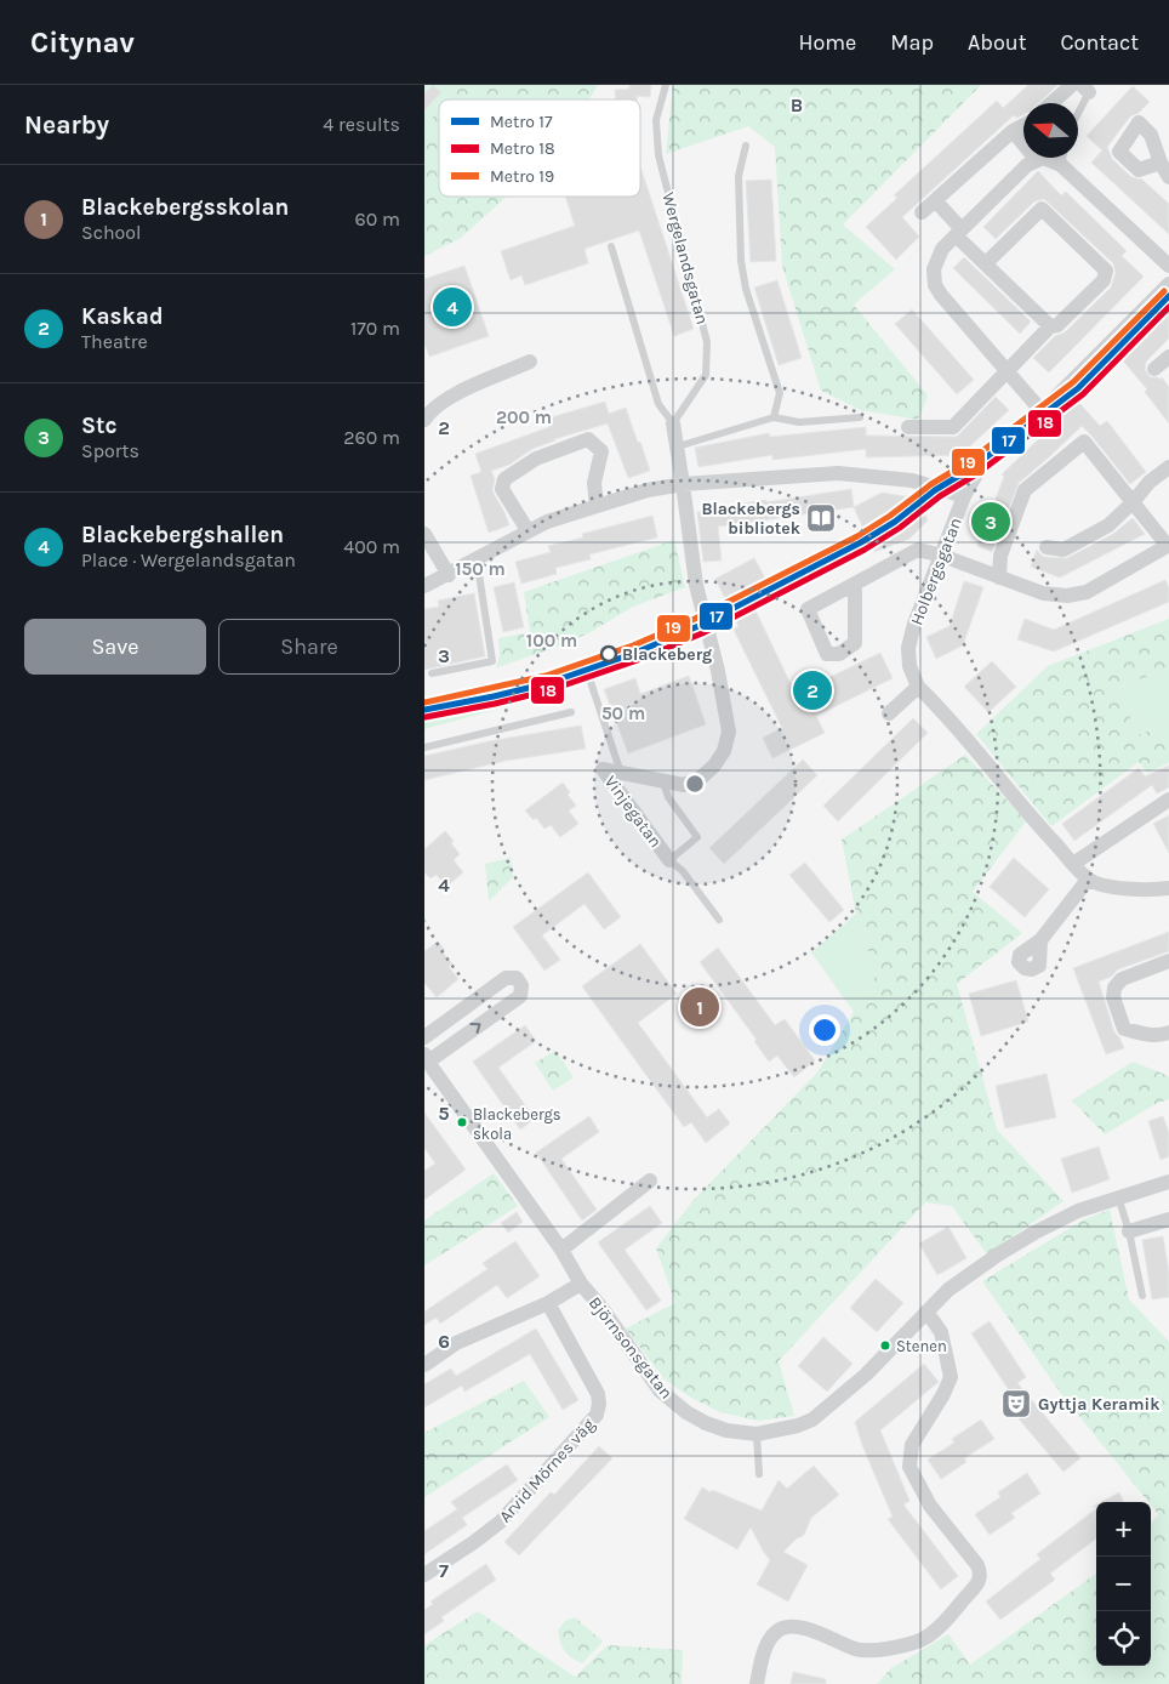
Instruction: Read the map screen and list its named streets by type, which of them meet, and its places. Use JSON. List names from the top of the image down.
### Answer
{
  "streets": {
    "street": [
      "Holbergsgatan",
      "Vinjegatan",
      "Björnsonsgatan",
      "Arvid Mörnes väg"
    ],
    "lane": ["Wergelandsgatan"]
  },
  "places": {
    "library": ["Blackebergs bibliotek"],
    "other": ["Blackeberg", "Blackebergs skola", "Stenen"],
    "theatre": ["Gyttja Keramik"]
  },
  "lines": ["metro line 19", "metro line 17", "metro line 18"],
  "legend": ["Metro 17", "Metro 18", "Metro 19"],
  "north": "left",
  "page": {
    "header": "Citynav",
    "nav": [
      "Home",
      "Map",
      "About",
      "Contact"
    ],
    "heading": ["Nearby", "4 results"],
    "list": [
      {
        "mark": "1",
        "name": "Blackebergsskolan",
        "note": "School",
        "value": "60 m"
      },
      {
        "mark": "2",
        "name": "Kaskad",
        "note": "Theatre",
        "value": "170 m"
      },
      {
        "mark": "3",
        "name": "Stc",
        "note": "Sports",
        "value": "260 m"
      },
      {
        "mark": "4",
        "name": "Blackebergshallen",
        "note": "Place · Wergelandsgatan",
        "value": "400 m"
      }
    ],
    "pins": [
      "4",
      "3",
      "2",
      "1"
    ],
    "buttons": ["Save", "Share"],
    "map_buttons": ["+", "−"]
  },
  "grid": {
    "columns": ["B"],
    "rows": [
      "2",
      "3",
      "4",
      "5",
      "6",
      "7"
    ]
  },
  "rings": [
    "200 m",
    "150 m",
    "100 m",
    "50 m"
  ]
}
